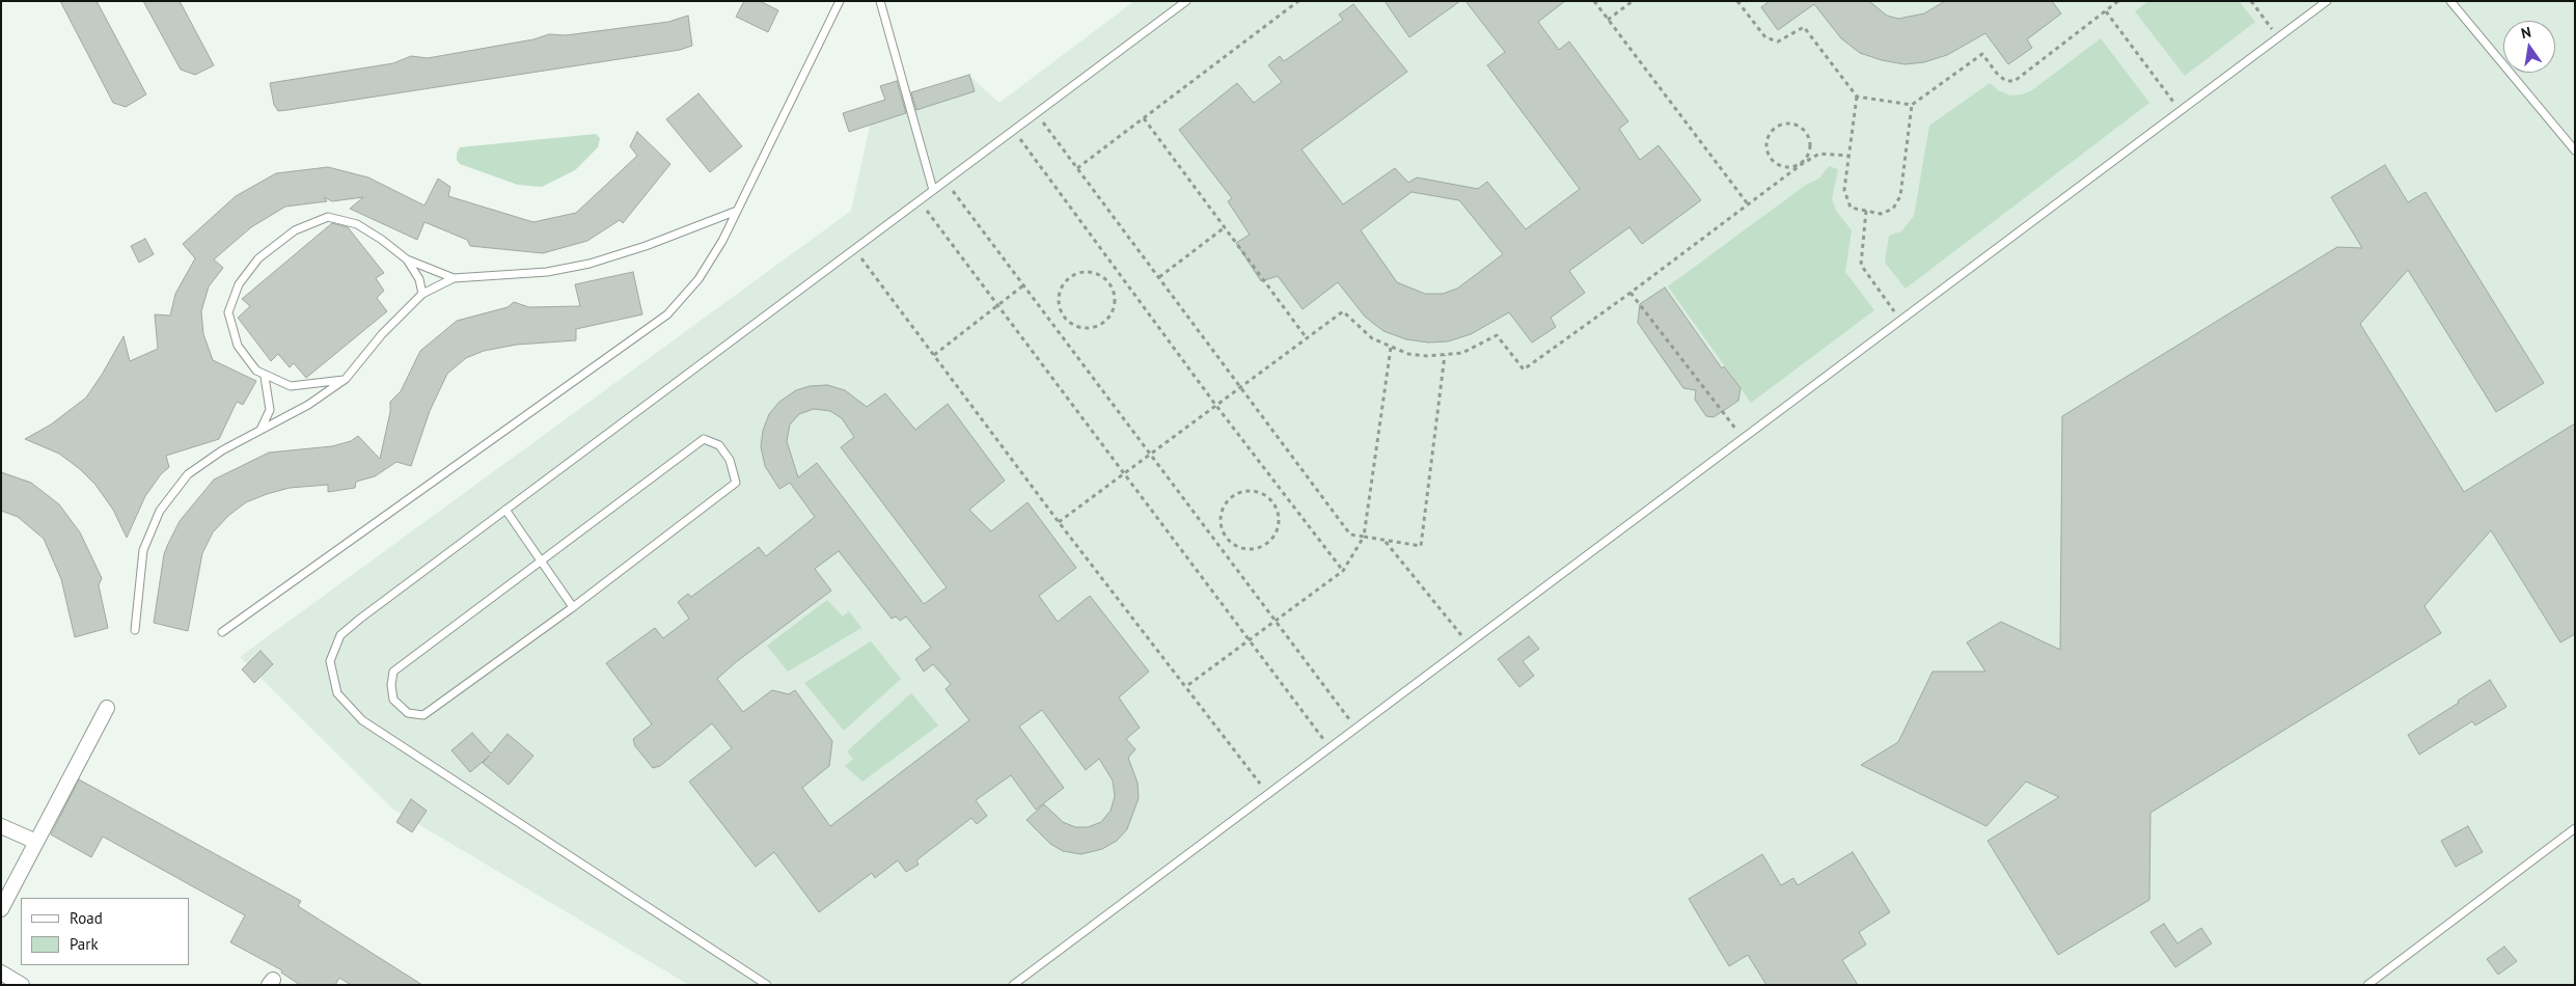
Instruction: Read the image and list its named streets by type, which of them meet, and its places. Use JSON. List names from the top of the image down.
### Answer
{
  "legend": ["Road", "Park"],
  "north": "top"
}
